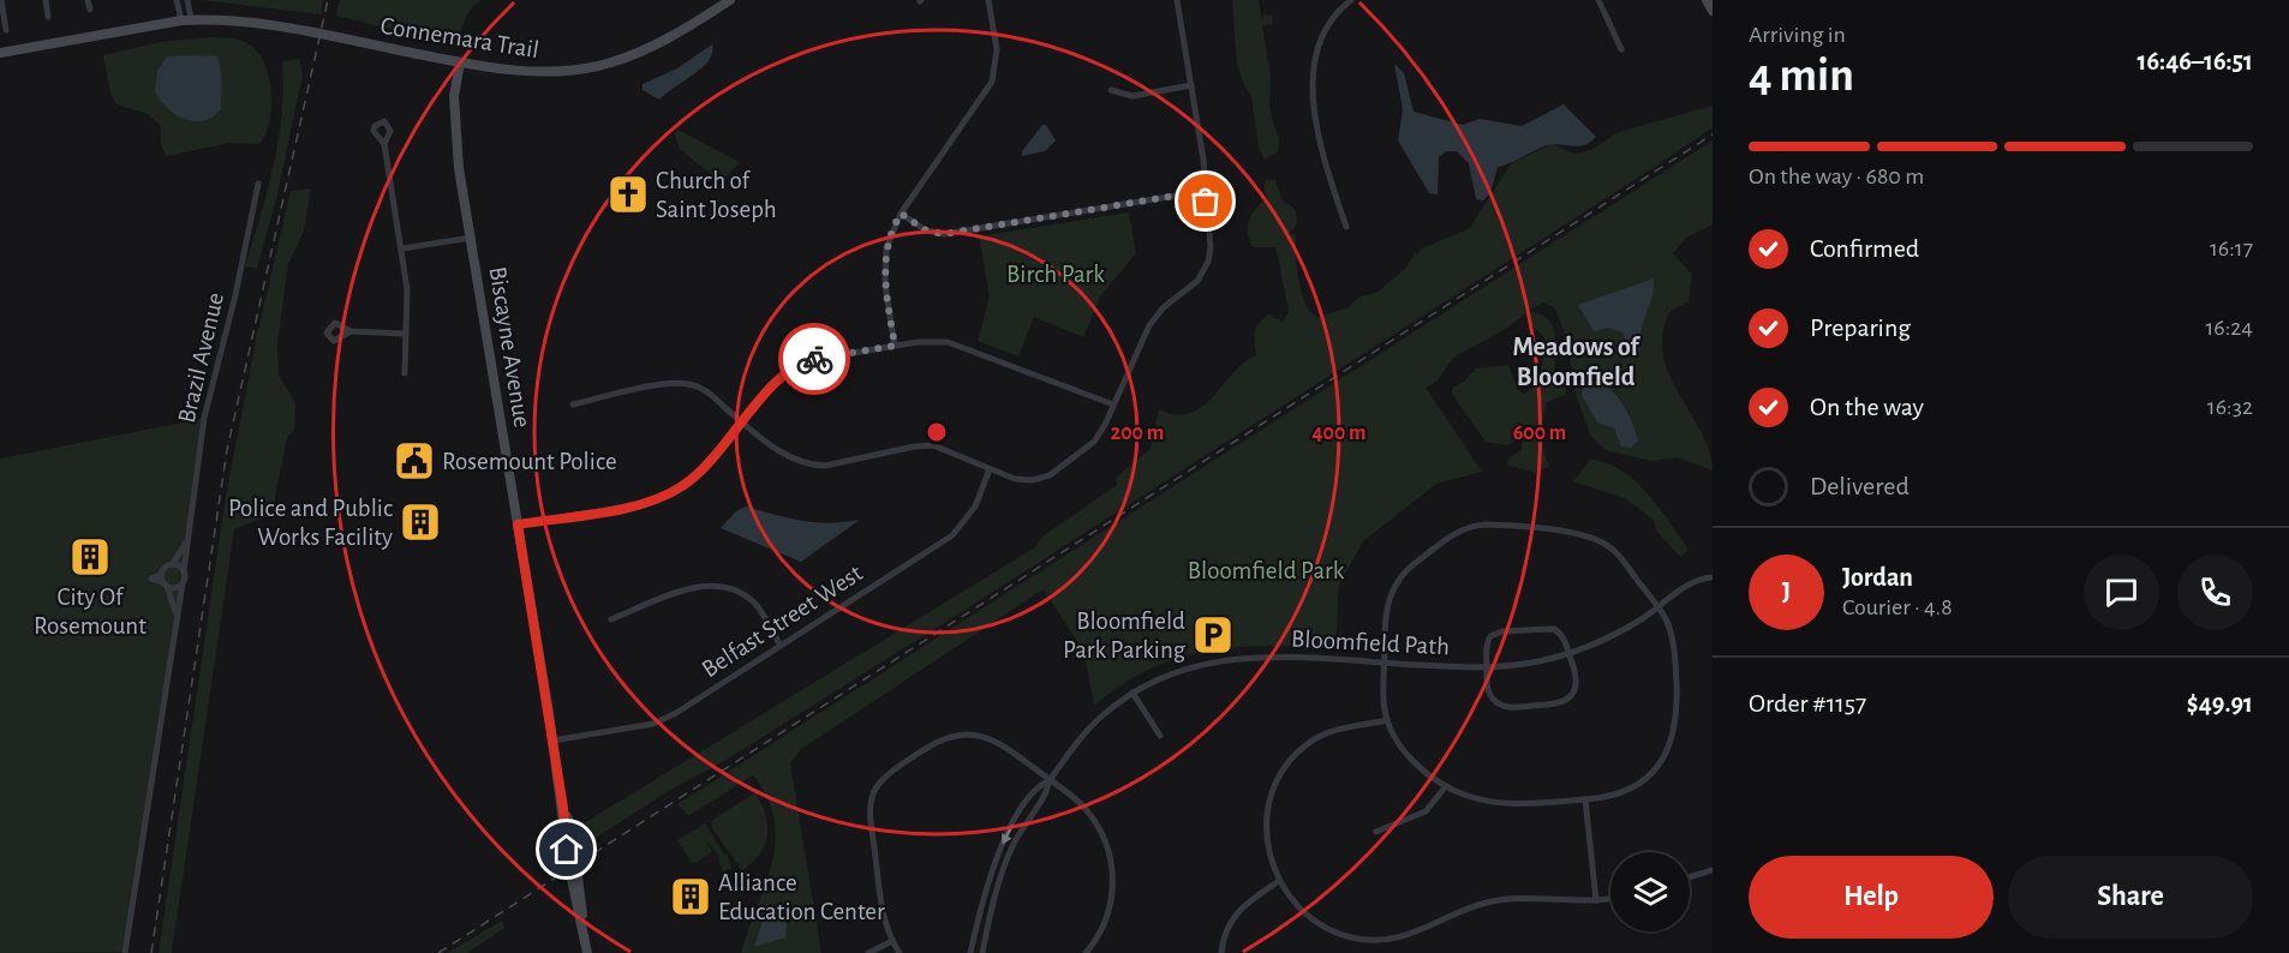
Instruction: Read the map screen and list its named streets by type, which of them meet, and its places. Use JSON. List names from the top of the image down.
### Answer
{
  "streets": {
    "street": [
      "Connemara Trail",
      "Biscayne Avenue",
      "Brazil Avenue",
      "Belfast Street West",
      "Bloomfield Path"
    ]
  },
  "crossings": [
    ["Connemara Trail", "Biscayne Avenue"],
    ["Biscayne Avenue", "Belfast Street West"]
  ],
  "districts": ["Meadows of Bloomfield"],
  "parks": ["Birch Park", "Bloomfield Park"],
  "places": {
    "church": ["Church of Saint Joseph"],
    "public building": ["Rosemount Police"],
    "building": ["Police and Public Works Facility", "City Of Rosemount", "Alliance Education Center"],
    "parking": ["Bloomfield Park Parking"]
  },
  "page": {
    "heading": ["4 min", "Arriving in", "16:46–16:51"],
    "panel": [
      "Jordan",
      "Courier · 4.8",
      "Order #1157",
      "$49.91"
    ],
    "bar": "On the way · 680 m",
    "list": [
      ["Confirmed", "16:17"],
      ["Preparing", "16:24"],
      ["On the way", "16:32"],
      "Delivered"
    ],
    "round": "J",
    "buttons": ["Help", "Share"]
  },
  "rings": ["200 m", "400 m", "600 m"]
}
